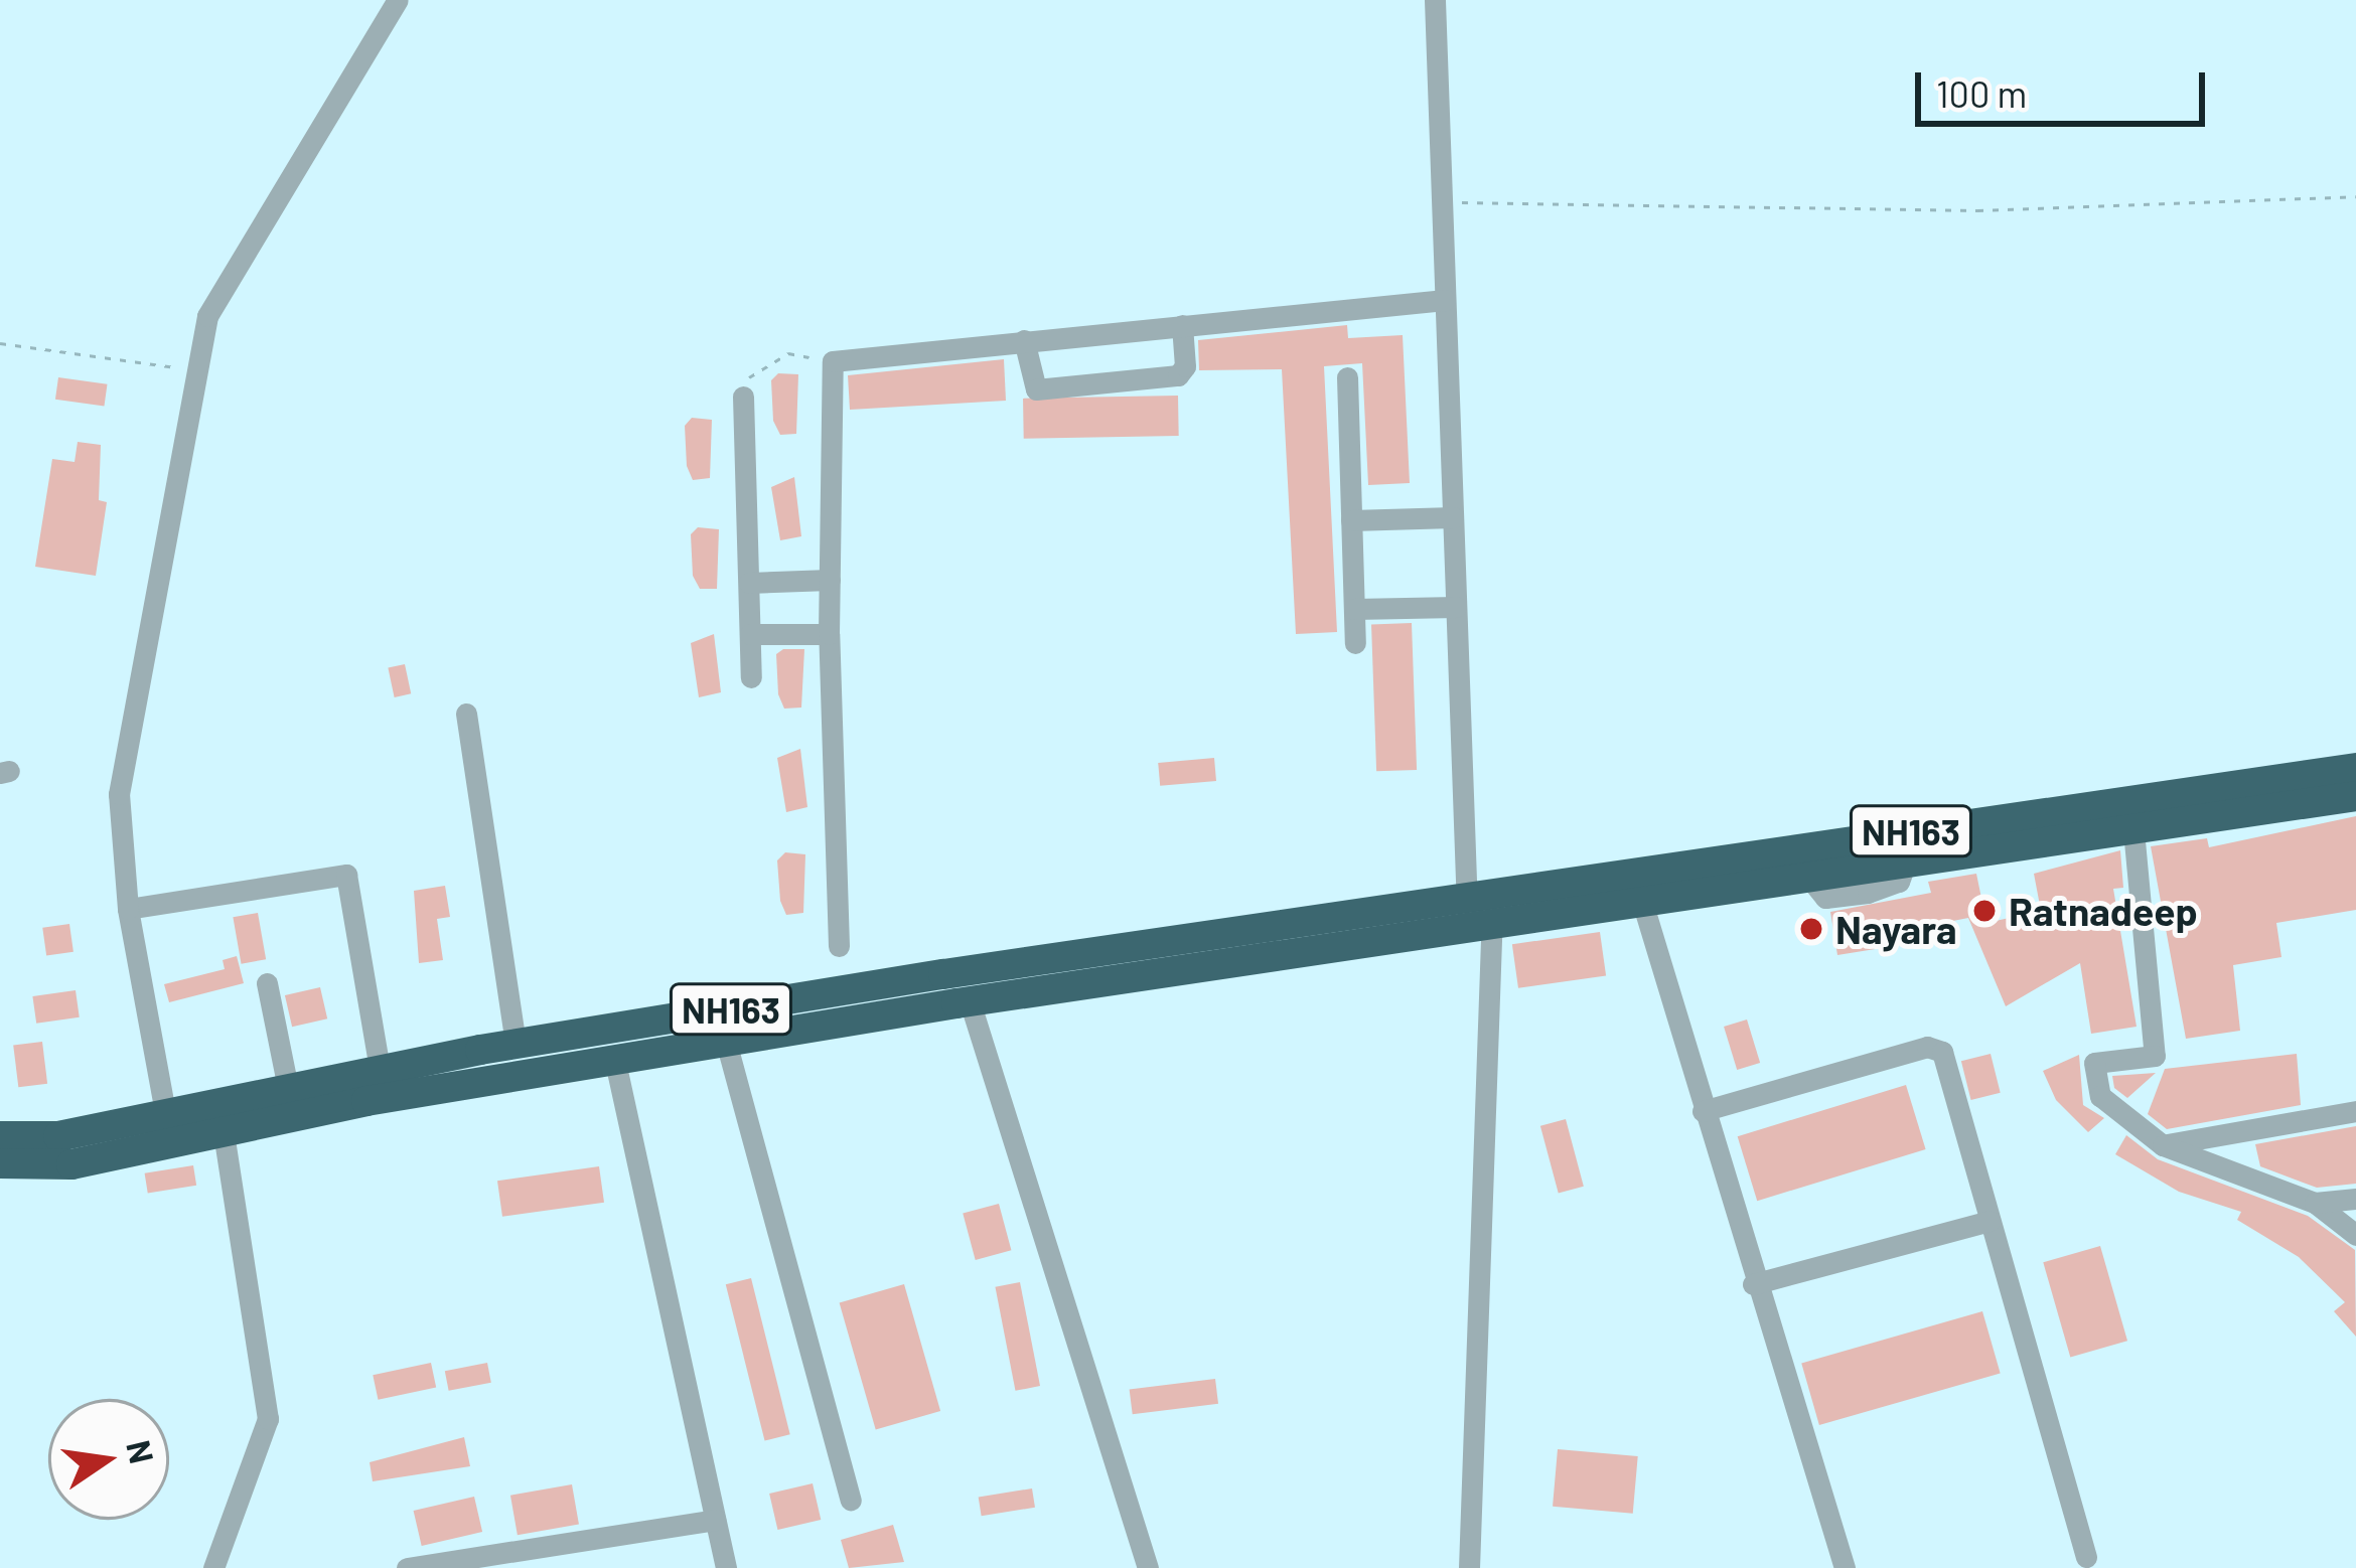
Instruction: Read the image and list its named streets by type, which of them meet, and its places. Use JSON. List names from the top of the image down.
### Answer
{
  "streets": {
    "highway": ["NH163"]
  },
  "places": ["Ratnadeep", "Nayara"],
  "scale_bar": "100 m",
  "north": "right"
}
